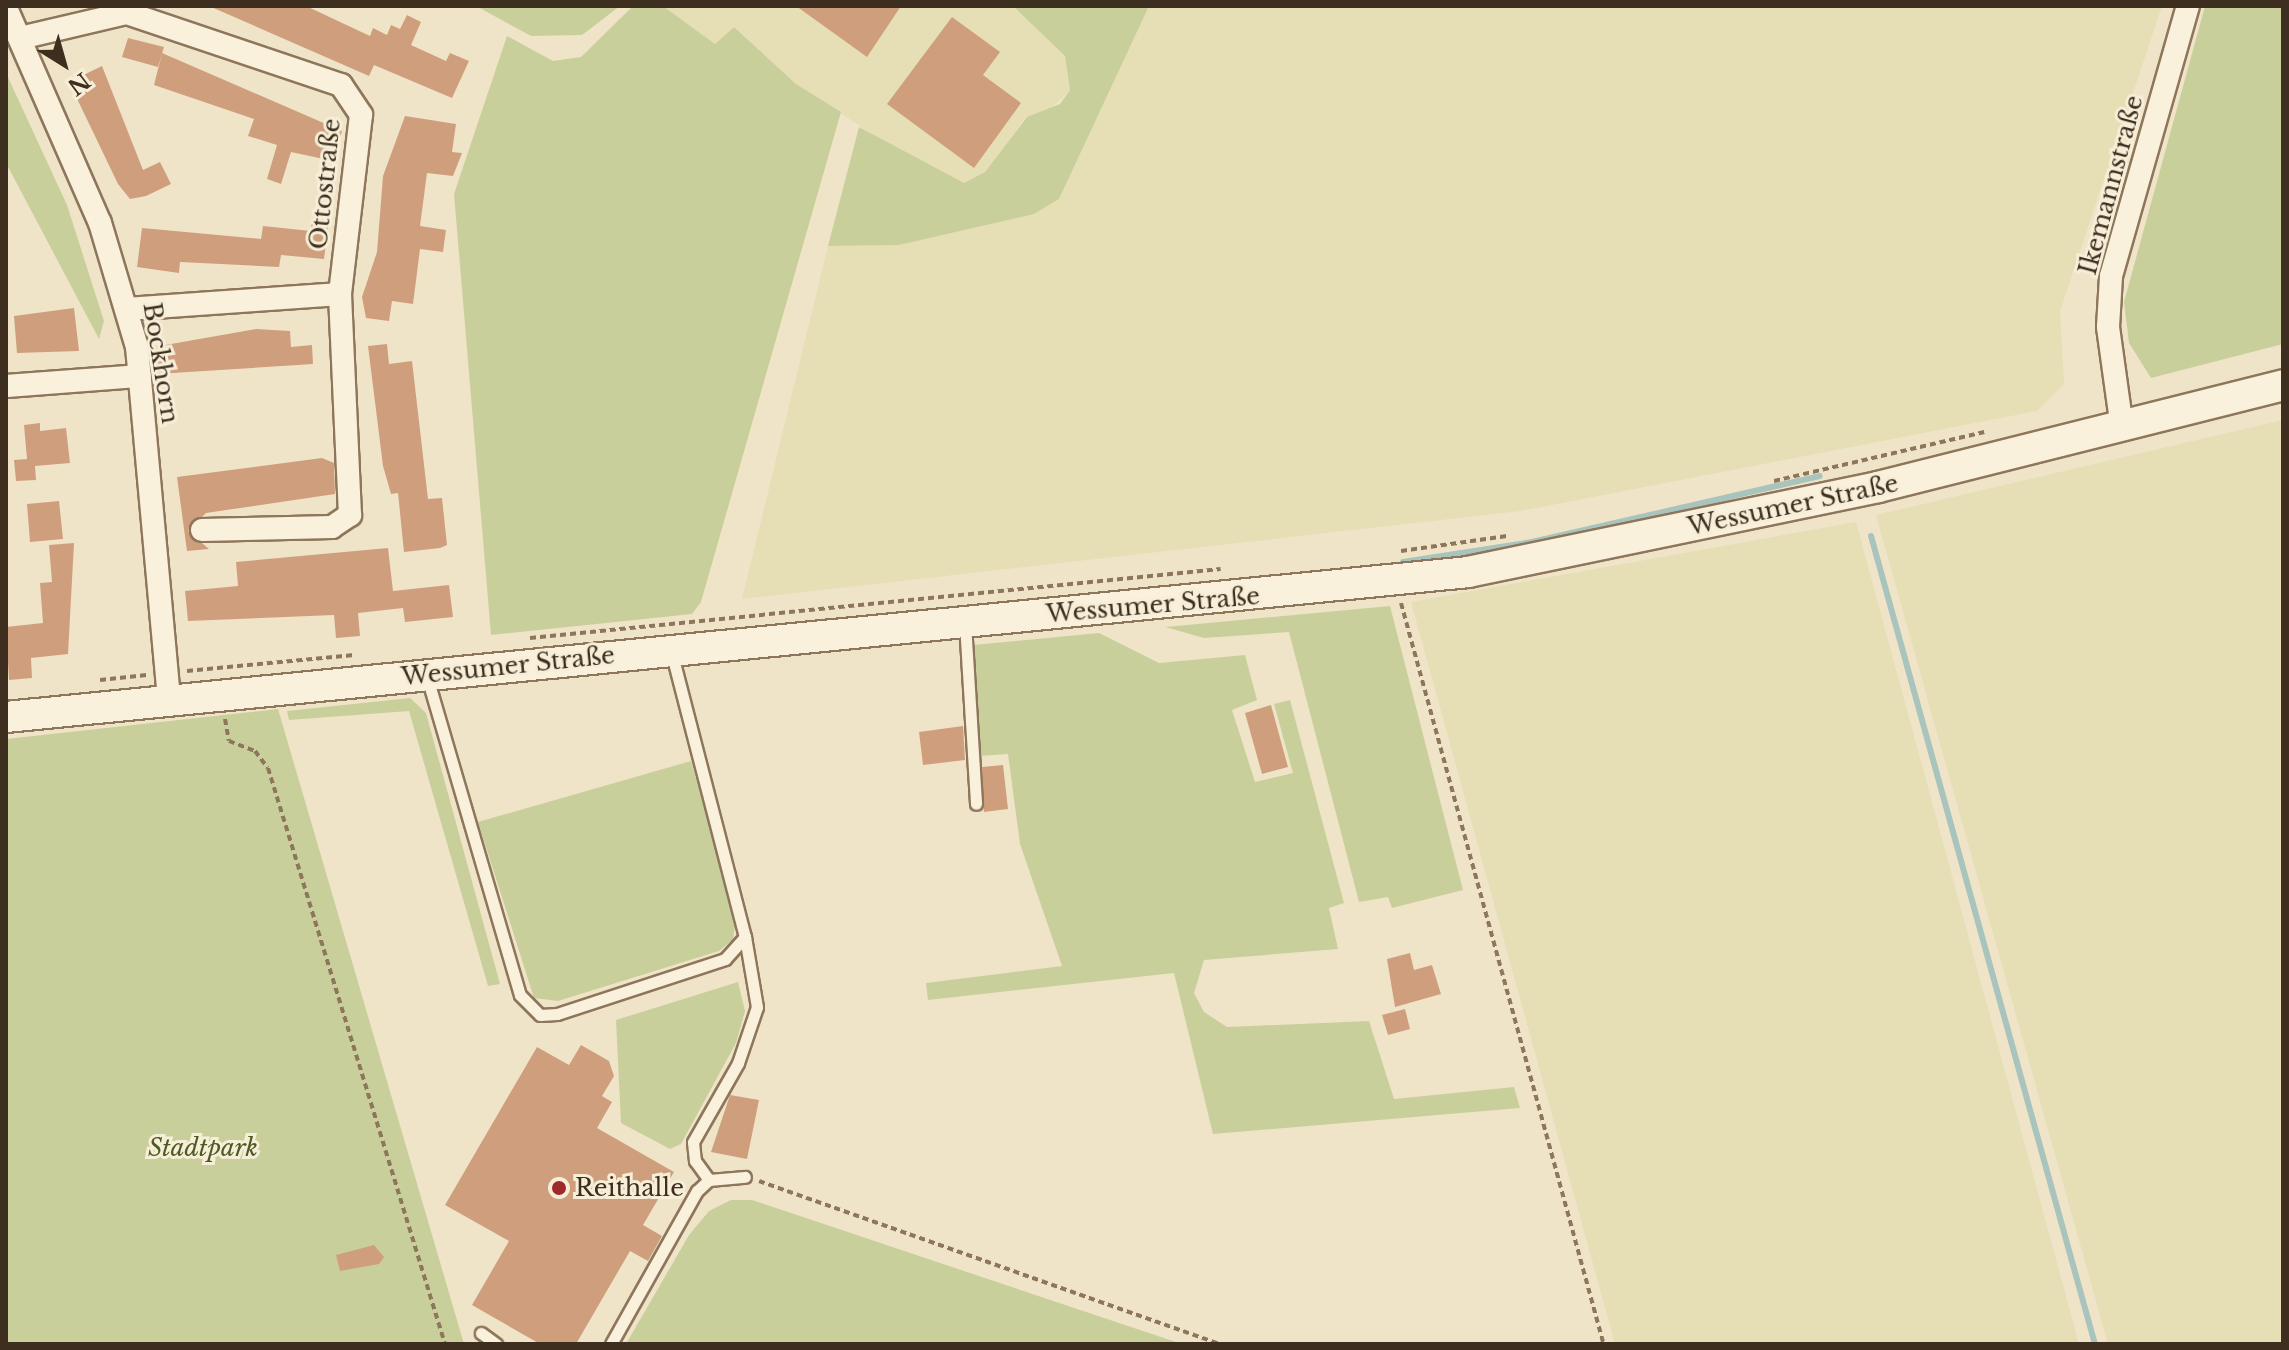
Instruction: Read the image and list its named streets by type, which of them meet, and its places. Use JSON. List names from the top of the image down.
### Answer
{
  "streets": {
    "main road": ["Wessumer Straße"],
    "street": ["Ottostraße", "Ikemannstraße", "Bockhorn"]
  },
  "crossings": [
    ["Ottostraße", "Bockhorn"],
    ["Ikemannstraße", "Wessumer Straße"],
    ["Bockhorn", "Wessumer Straße"]
  ],
  "parks": ["Stadtpark"],
  "places": ["Reithalle"],
  "north": "bottom right"
}
